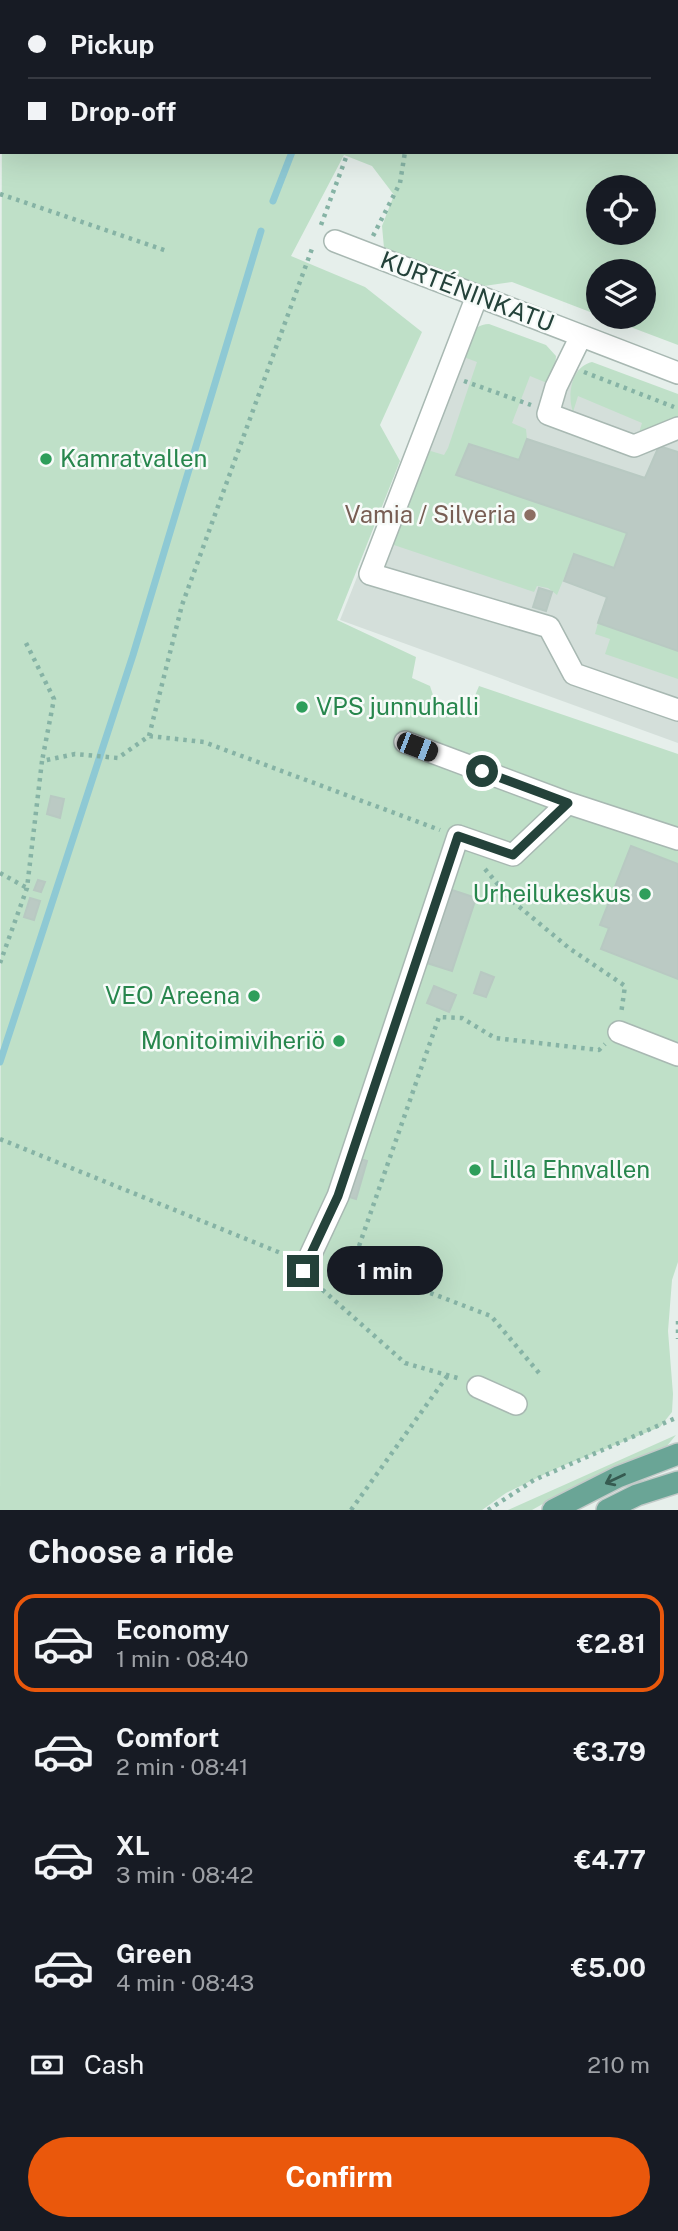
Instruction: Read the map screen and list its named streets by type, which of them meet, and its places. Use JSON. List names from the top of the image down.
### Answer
{
  "streets": {
    "street": ["KURTÉNINKATU"]
  },
  "places": [
    "Kamratvallen",
    "Vamia / Silveria",
    "VPS junnuhalli",
    "Urheilukeskus",
    "VEO Areena",
    "Monitoimiviheriö",
    "Lilla Ehnvallen"
  ],
  "page": {
    "banner": ["Pickup", "Drop-off"],
    "bubble": "1 min",
    "heading": "Choose a ride",
    "list": [
      {
        "name": "Economy",
        "note": "1 min · 08:40",
        "value": "€2.81"
      },
      {
        "name": "Comfort",
        "note": "2 min · 08:41",
        "value": "€3.79"
      },
      {
        "name": "XL",
        "note": "3 min · 08:42",
        "value": "€4.77"
      },
      {
        "name": "Green",
        "note": "4 min · 08:43",
        "value": "€5.00"
      }
    ],
    "pay": ["Cash", "210 m"],
    "buttons": "Confirm"
  }
}
